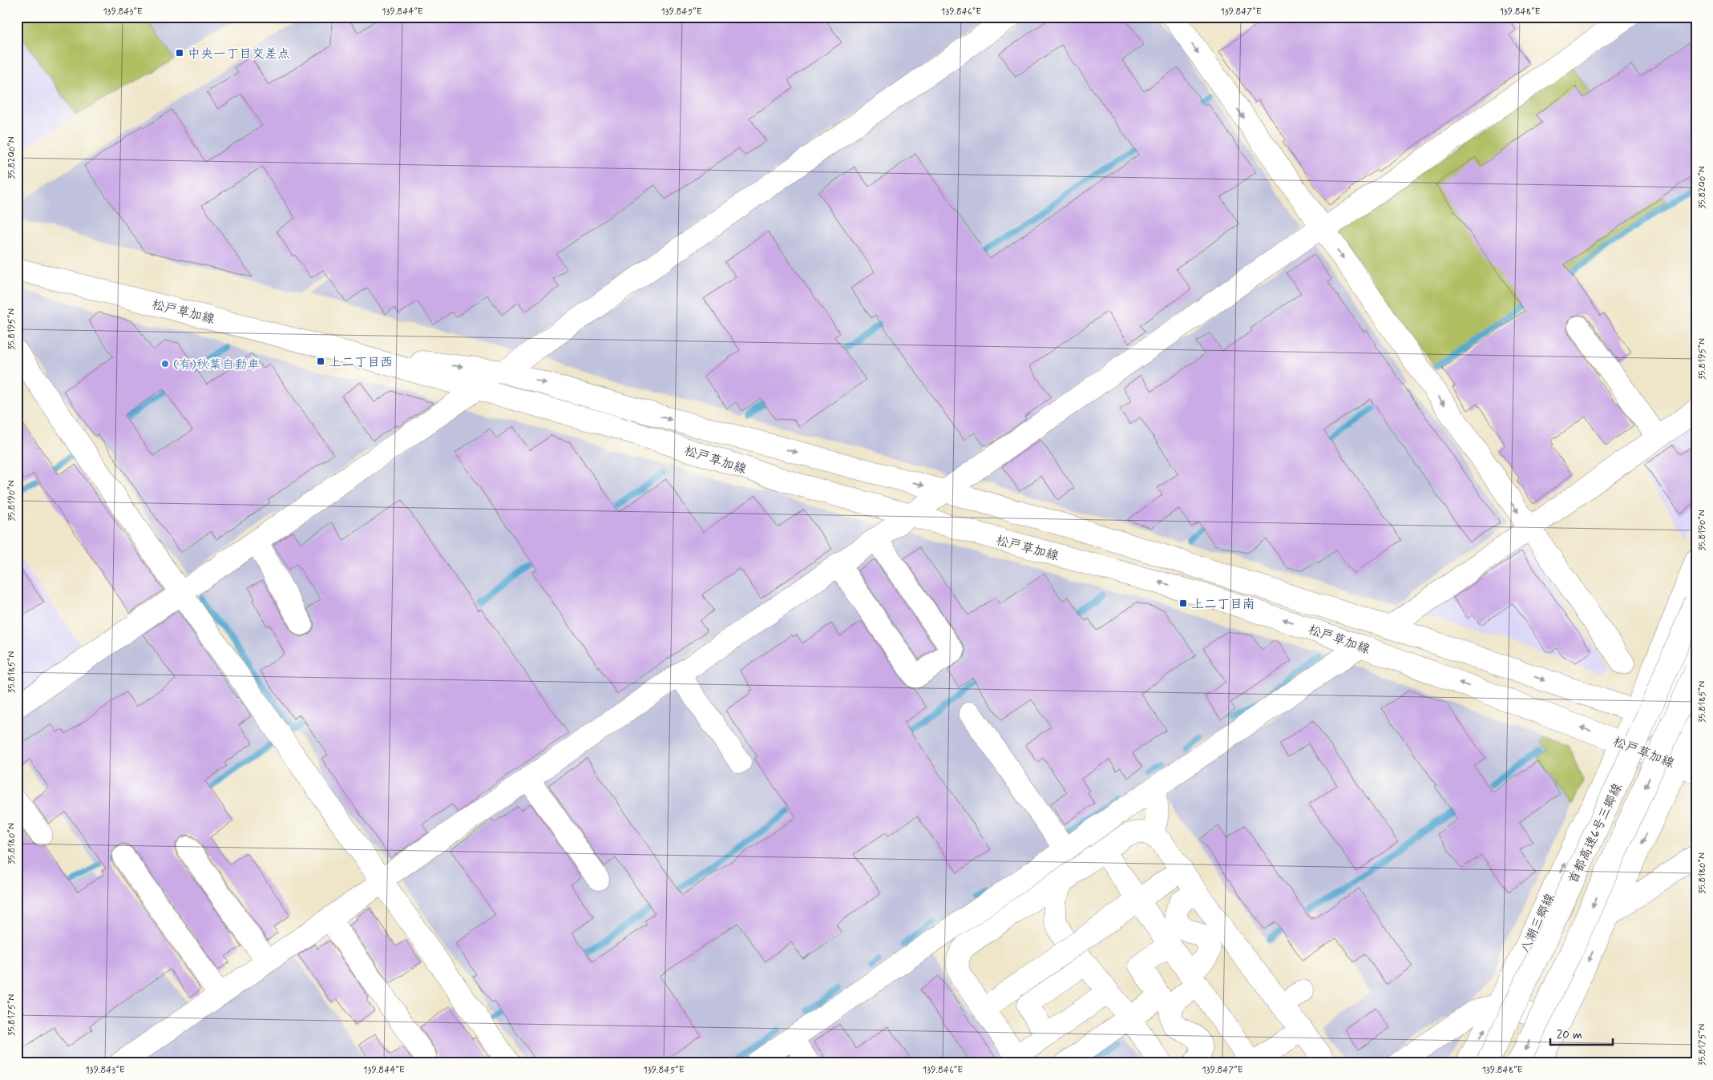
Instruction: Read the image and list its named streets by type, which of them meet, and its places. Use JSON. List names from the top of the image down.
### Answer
{
  "streets": {
    "main road": ["松戸草加線", "首都高速6号三郷線", "八潮三郷線"]
  },
  "crossings": [
    ["松戸草加線", "八潮三郷線"]
  ],
  "places": {
    "transit": ["中央一丁目交差点", "上二丁目西", "上二丁目南"],
    "other": ["(有)秋葉自動車"]
  },
  "scale_bar": "20 m",
  "coordinates": [
    "139.843°E",
    "139.844°E",
    "139.845°E",
    "139.846°E",
    "139.847°E",
    "139.848°E",
    "35.8200°N",
    "35.8195°N",
    "35.8190°N",
    "35.8185°N",
    "35.8180°N",
    "35.8175°N"
  ]
}
